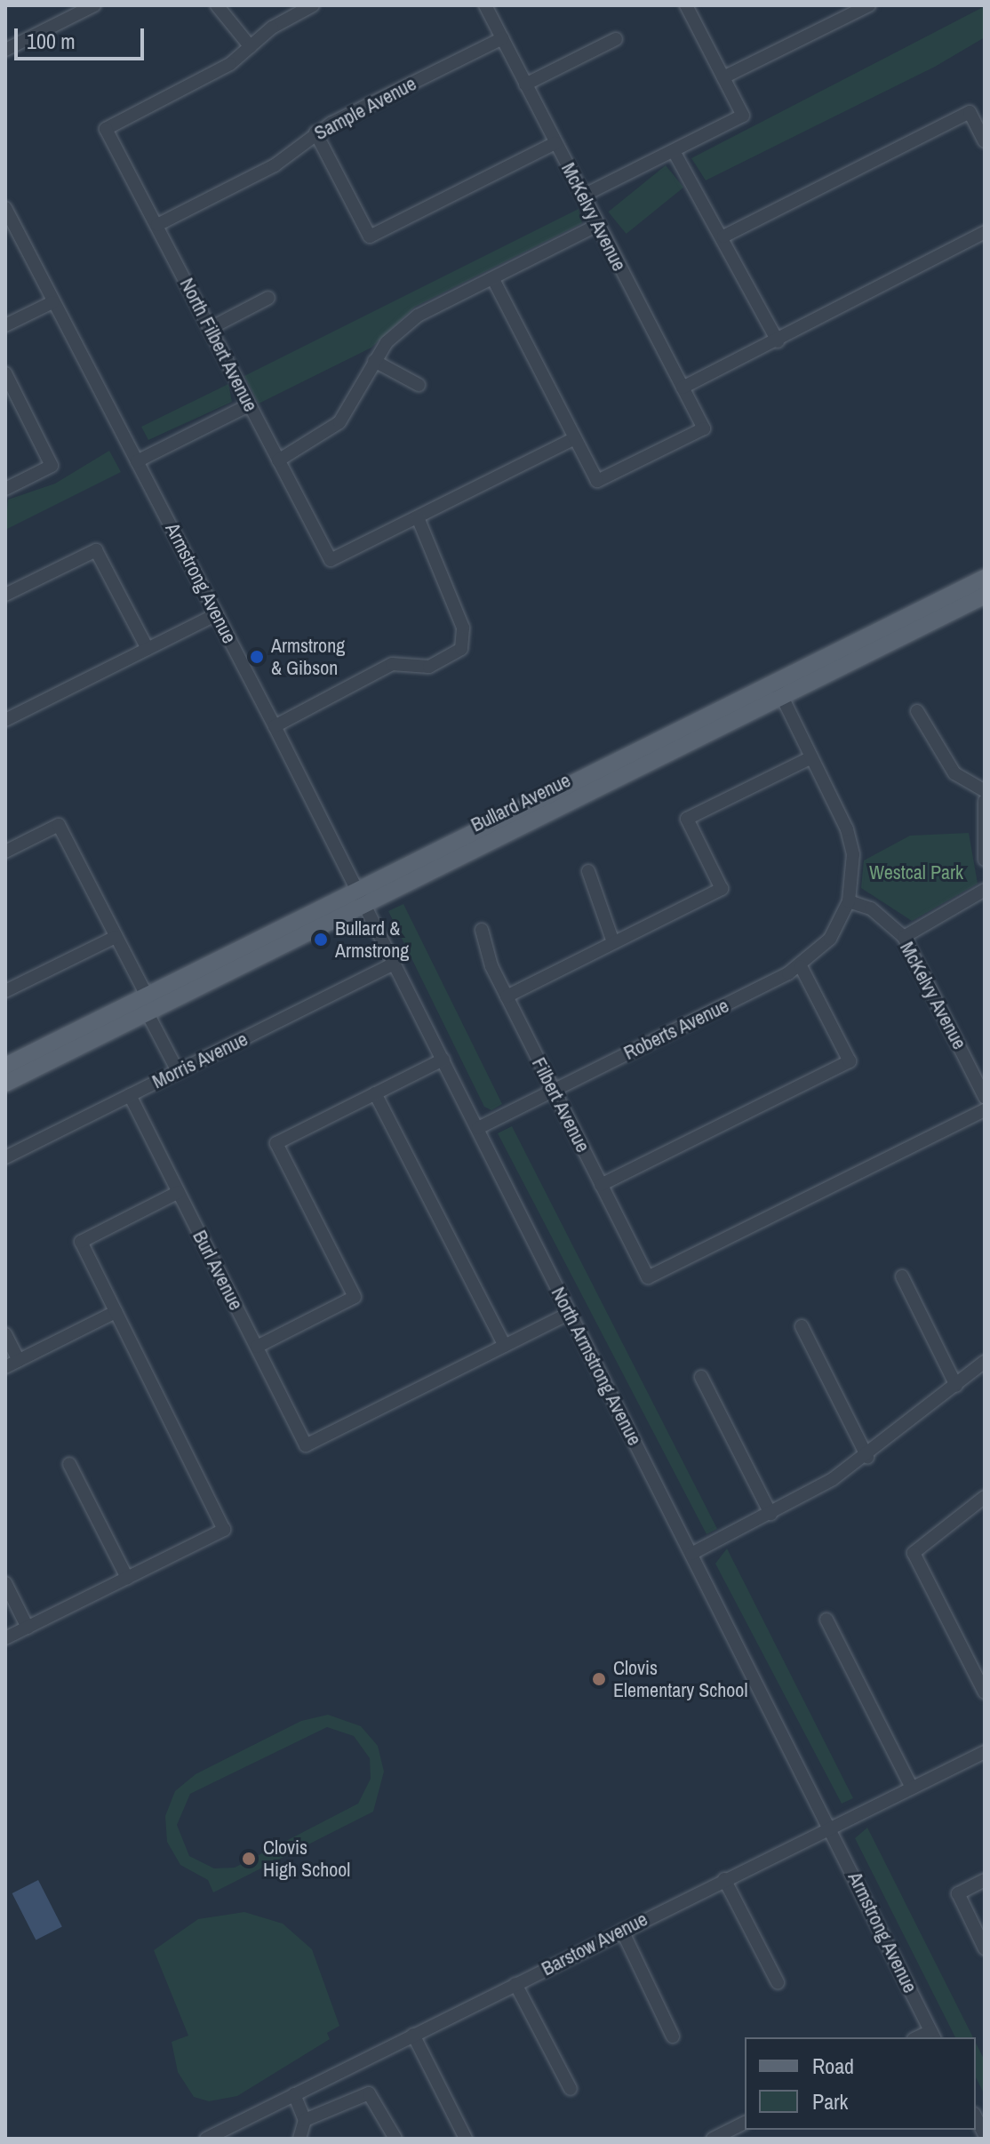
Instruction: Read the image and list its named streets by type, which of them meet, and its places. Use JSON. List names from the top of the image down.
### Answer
{
  "streets": {
    "main road": ["Bullard Avenue"],
    "street": [
      "Sample Avenue",
      "McKelvy Avenue",
      "North Filbert Avenue",
      "Armstrong Avenue",
      "Roberts Avenue",
      "Morris Avenue",
      "Filbert Avenue",
      "Burl Avenue",
      "North Armstrong Avenue",
      "Barstow Avenue"
    ]
  },
  "crossings": [
    ["Sample Avenue", "McKelvy Avenue"],
    ["Sample Avenue", "North Filbert Avenue"],
    ["McKelvy Avenue", "Roberts Avenue"],
    ["Armstrong Avenue", "Bullard Avenue"],
    ["Armstrong Avenue", "North Armstrong Avenue"],
    ["Armstrong Avenue", "Barstow Avenue"],
    ["Bullard Avenue", "North Armstrong Avenue"],
    ["Roberts Avenue", "Filbert Avenue"],
    ["Roberts Avenue", "North Armstrong Avenue"],
    ["Morris Avenue", "Burl Avenue"],
    ["Morris Avenue", "North Armstrong Avenue"],
    ["North Armstrong Avenue", "Barstow Avenue"]
  ],
  "parks": ["Westcal Park"],
  "places": [
    "Armstrong & Gibson",
    "Bullard & Armstrong",
    "Clovis Elementary School",
    "Clovis High School"
  ],
  "legend": ["Road", "Park"],
  "scale_bar": "100 m"
}
